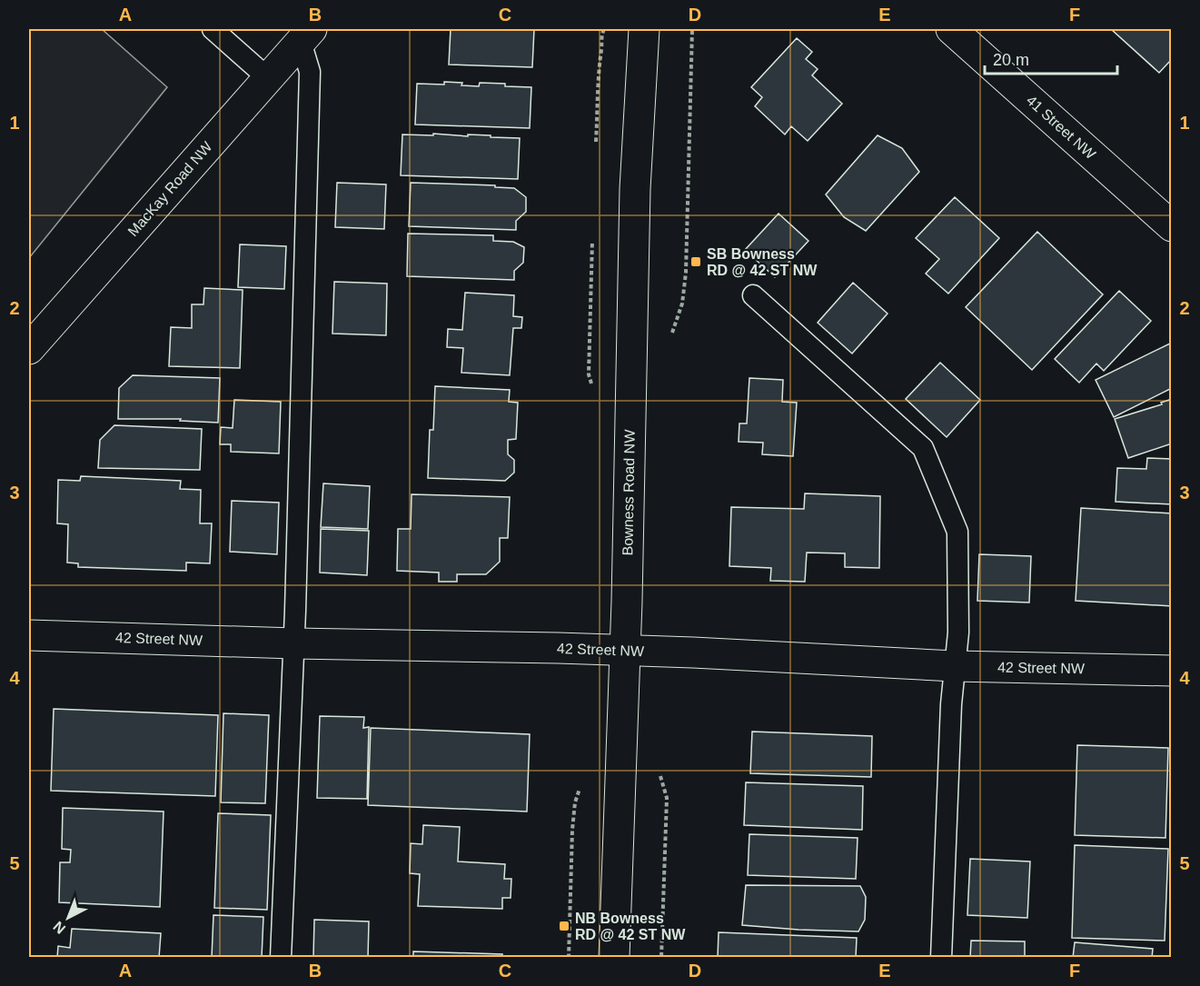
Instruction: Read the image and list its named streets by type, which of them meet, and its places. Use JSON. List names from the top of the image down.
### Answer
{
  "streets": {
    "street": [
      "41 Street NW",
      "MacKay Road NW",
      "Bowness Road NW",
      "42 Street NW"
    ]
  },
  "crossings": [
    ["Bowness Road NW", "42 Street NW"]
  ],
  "places": {
    "transit": ["SB Bowness RD @ 42 ST NW", "NB Bowness RD @ 42 ST NW"]
  },
  "scale_bar": "20 m",
  "north": "bottom left",
  "grid": {
    "columns": [
      "A",
      "B",
      "C",
      "D",
      "E",
      "F"
    ],
    "rows": [
      "1",
      "2",
      "3",
      "4",
      "5"
    ]
  }
}
